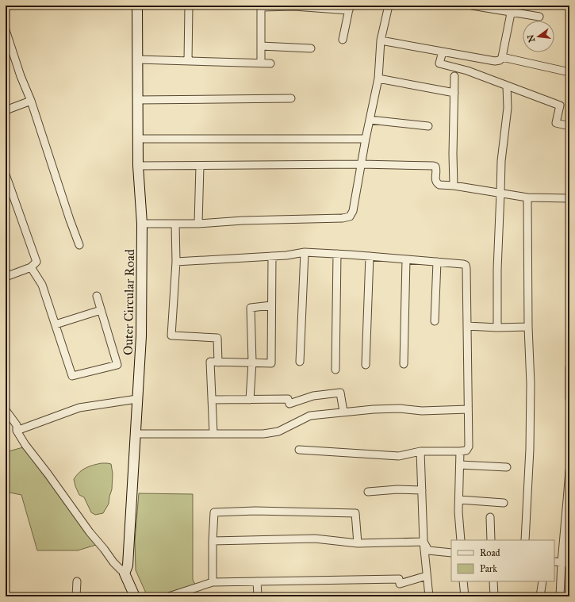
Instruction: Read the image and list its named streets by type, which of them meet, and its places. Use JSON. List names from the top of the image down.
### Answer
{
  "streets": {
    "main road": ["Outer Circular Road"]
  },
  "legend": ["Road", "Park"],
  "north": "left"
}
